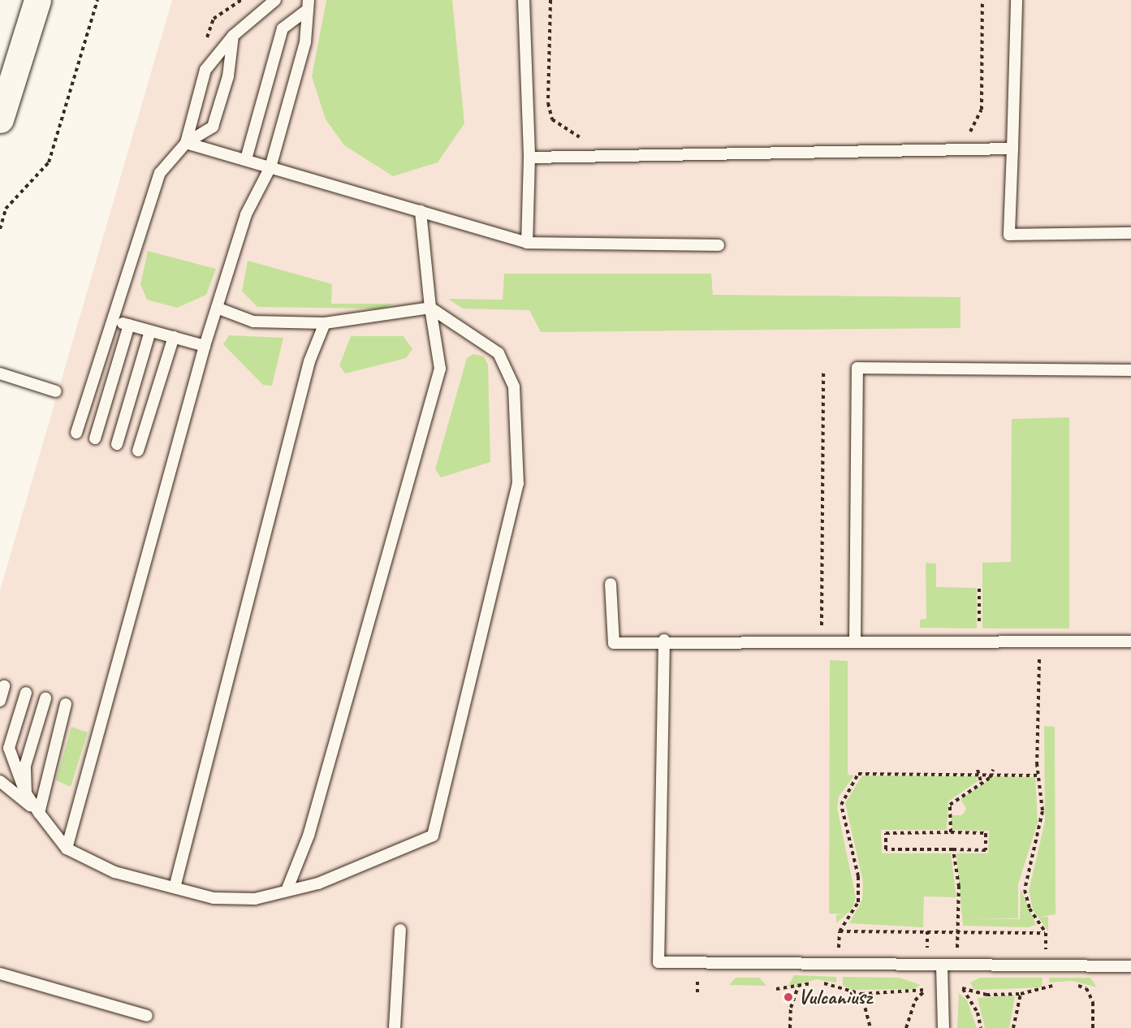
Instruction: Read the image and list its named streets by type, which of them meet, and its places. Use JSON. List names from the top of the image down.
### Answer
{
  "places": ["Vulcaniusz"]
}
